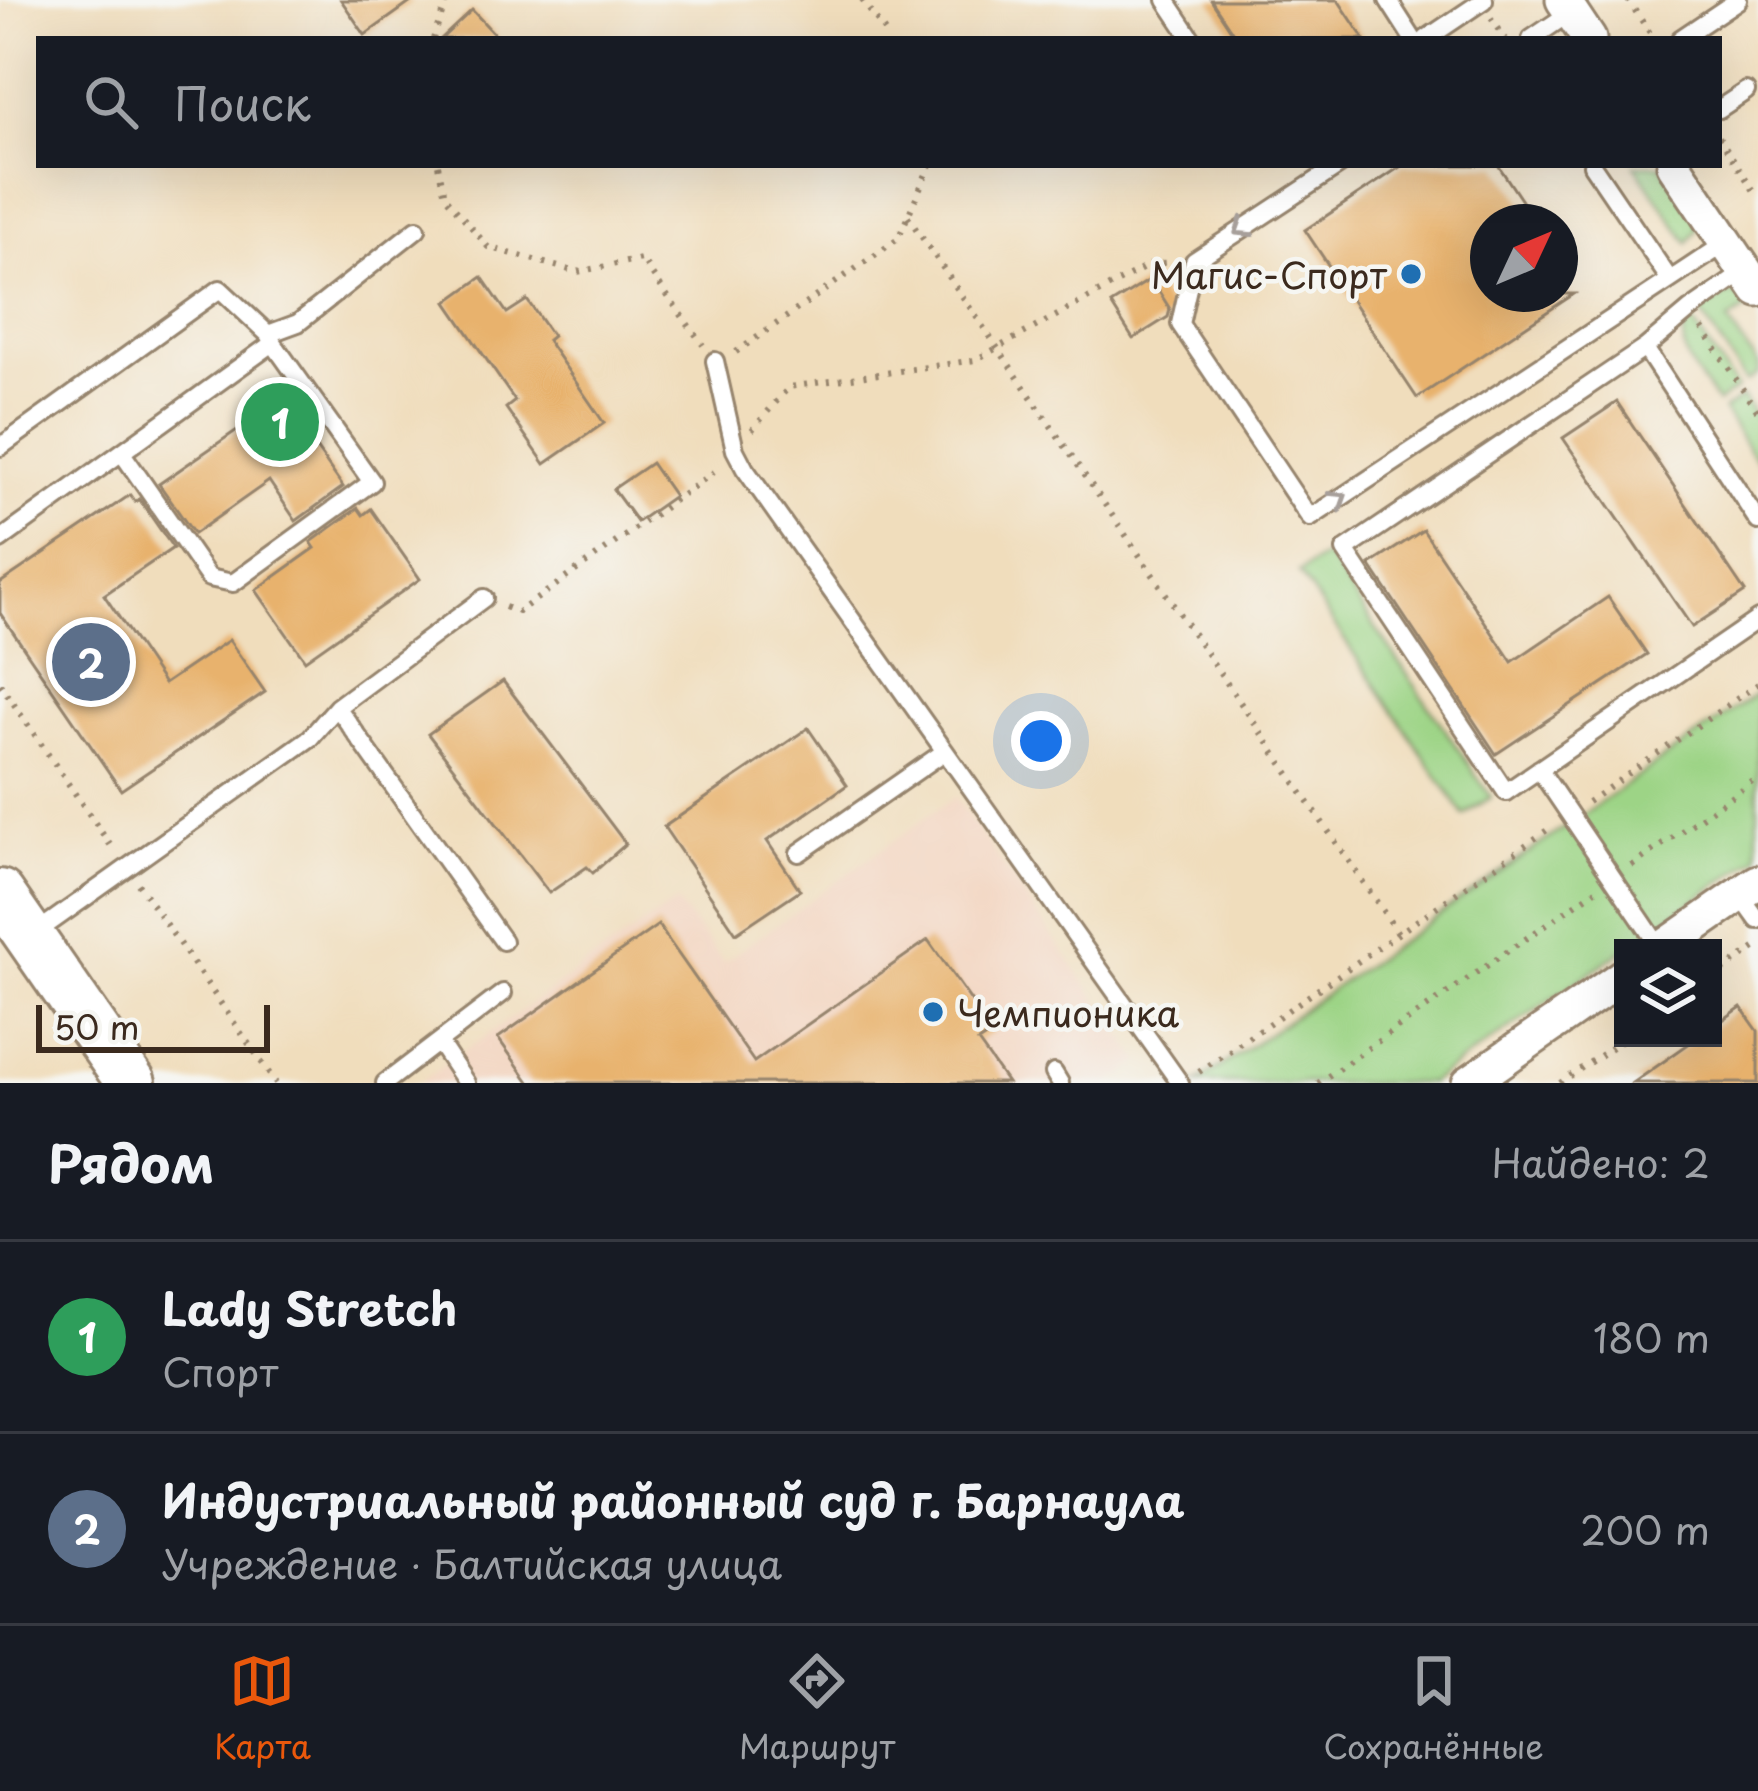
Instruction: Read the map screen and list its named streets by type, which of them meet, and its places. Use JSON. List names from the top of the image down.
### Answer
{
  "places": ["Магис-Спорт", "Чемпионика"],
  "scale_bar": "50 m",
  "north": "top right",
  "page": {
    "search": "Поиск",
    "pins": ["1", "2"],
    "scale": "50 m",
    "heading": ["Рядом", "Найдено: 2"],
    "list": [
      {
        "mark": "1",
        "name": "Lady Stretch",
        "note": "Спорт",
        "value": "180 m"
      },
      {
        "mark": "2",
        "name": "Индустриальный районный суд г. Барнаула",
        "note": "Учреждение · Балтийская улица",
        "value": "200 m"
      }
    ],
    "nav": ["Карта", "Маршрут", "Сохранённые"]
  }
}
